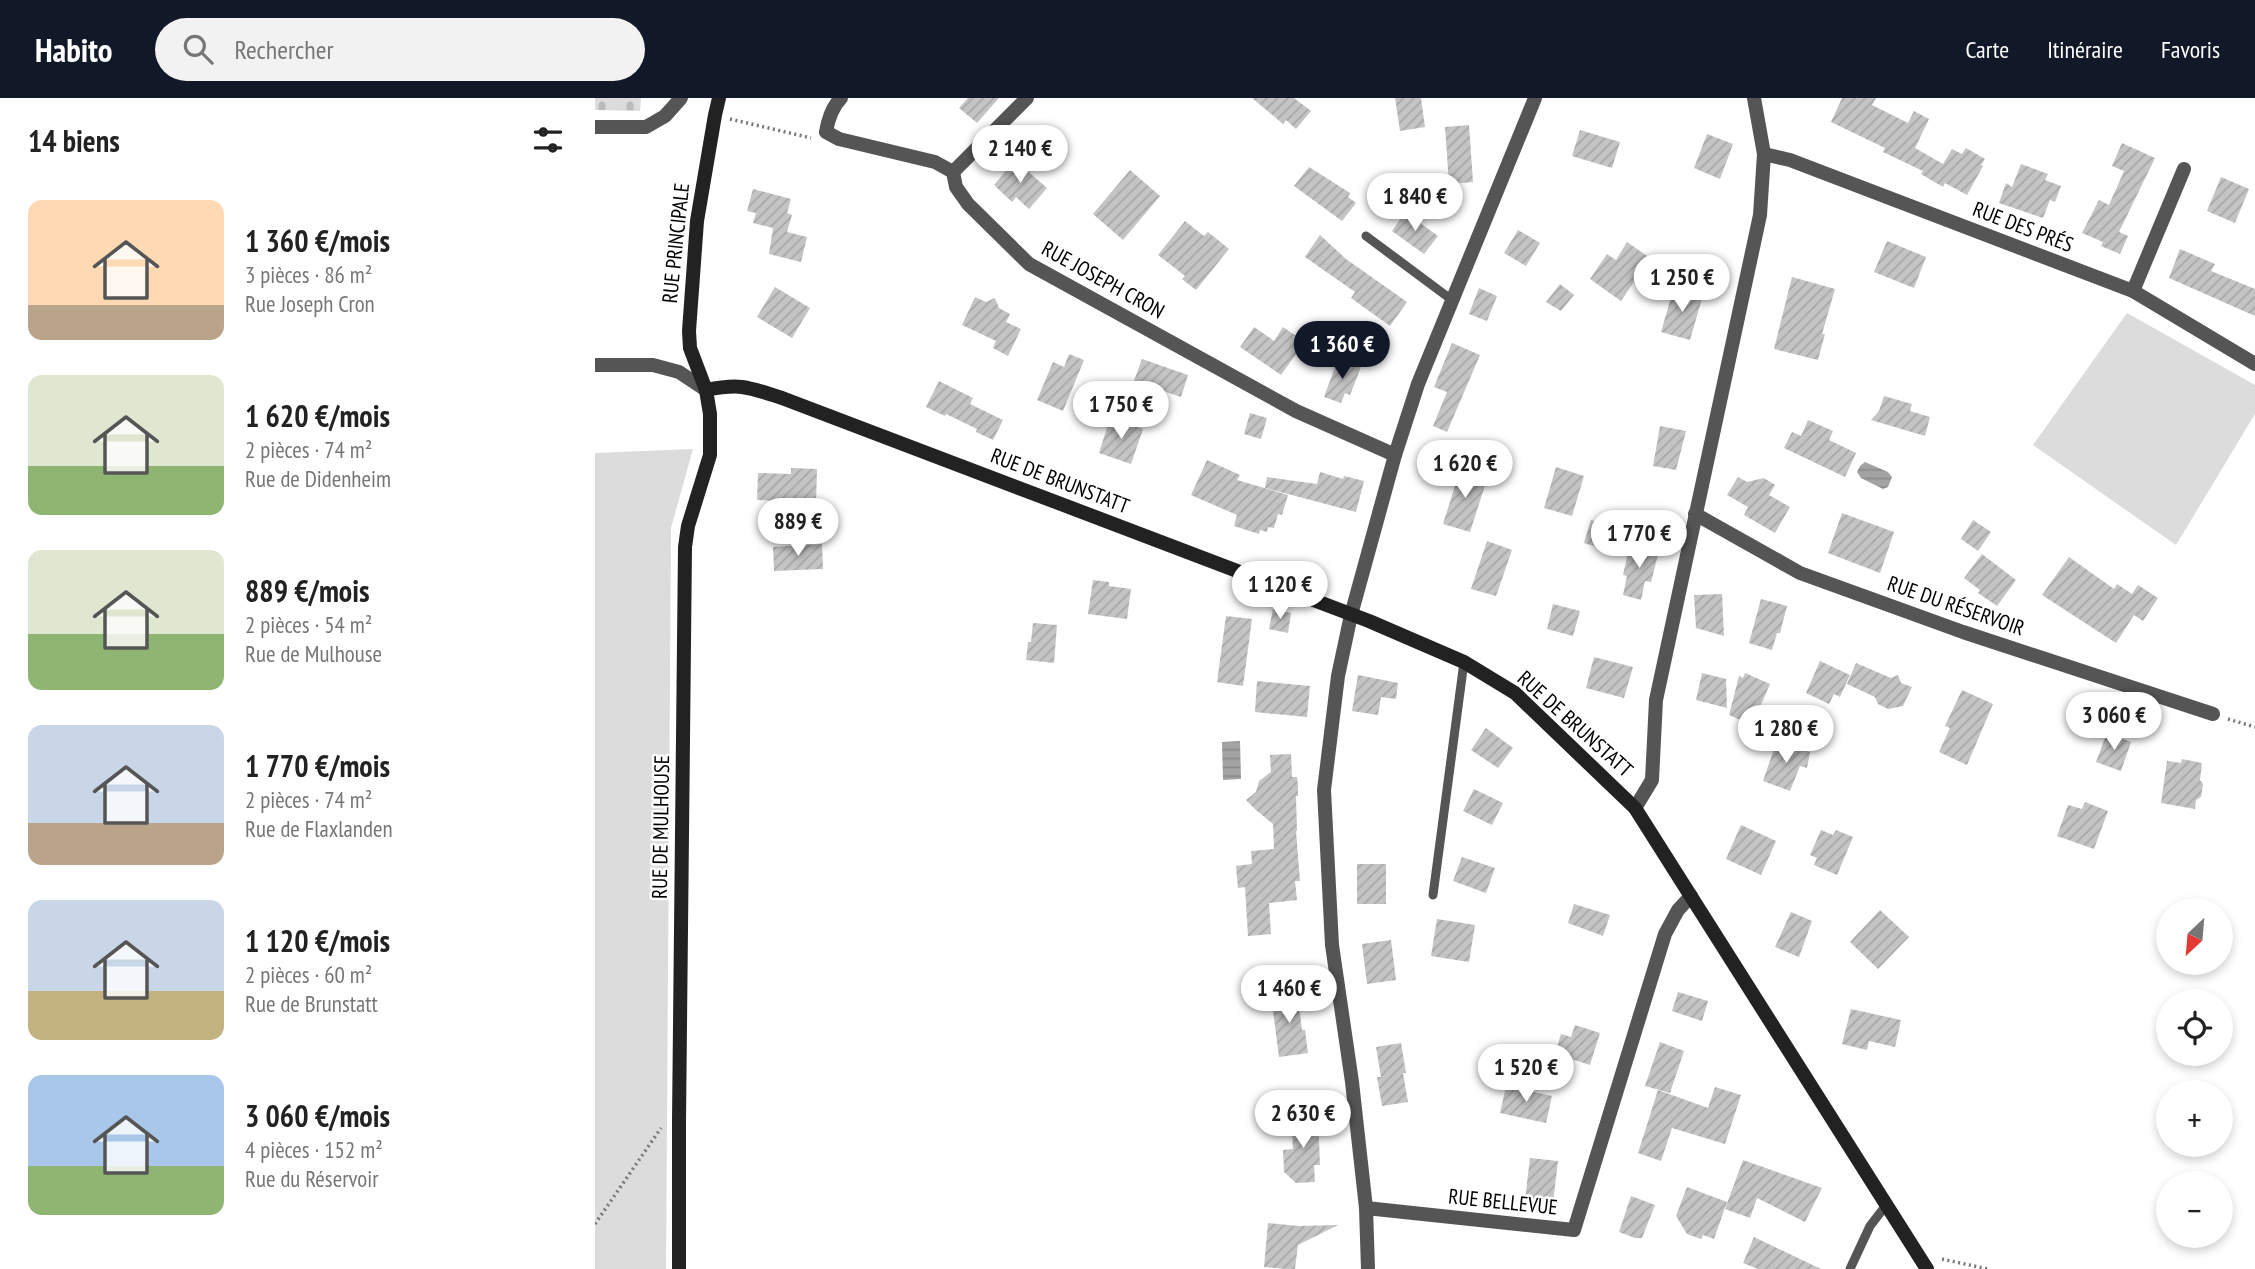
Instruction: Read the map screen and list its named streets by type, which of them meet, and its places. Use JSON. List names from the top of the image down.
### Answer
{
  "streets": {
    "main road": ["RUE PRINCIPALE", "RUE DE BRUNSTATT", "RUE DE MULHOUSE"],
    "street": [
      "RUE DES PRÉS",
      "RUE JOSEPH CRON",
      "RUE DU RÉSERVOIR",
      "RUE BELLEVUE"
    ]
  },
  "crossings": [
    ["RUE PRINCIPALE", "RUE DE BRUNSTATT"],
    ["RUE PRINCIPALE", "RUE DE MULHOUSE"],
    ["RUE DE BRUNSTATT", "RUE DE MULHOUSE"],
    ["RUE DE BRUNSTATT", "RUE BELLEVUE"]
  ],
  "north": "bottom left",
  "page": {
    "header": "Habito",
    "search": "Rechercher",
    "nav": ["Carte", "Itinéraire", "Favoris"],
    "heading": "14 biens",
    "price": [
      "2 140 €",
      "1 840 €",
      "1 250 €",
      "1 360 €",
      "1 750 €",
      "1 620 €",
      "889 €",
      "1 770 €",
      "1 120 €",
      "3 060 €",
      "1 280 €",
      "1 460 €",
      "1 520 €",
      "2 630 €"
    ],
    "list": [
      {
        "name": "1 360 €/mois",
        "note": "3 pièces · 86 m² · Rue Joseph Cron"
      },
      {
        "name": "1 620 €/mois",
        "note": "2 pièces · 74 m² · Rue de Didenheim"
      },
      {
        "name": "889 €/mois",
        "note": "2 pièces · 54 m² · Rue de Mulhouse"
      },
      {
        "name": "1 770 €/mois",
        "note": "2 pièces · 74 m² · Rue de Flaxlanden"
      },
      {
        "name": "1 120 €/mois",
        "note": "2 pièces · 60 m² · Rue de Brunstatt"
      },
      {
        "name": "3 060 €/mois",
        "note": "4 pièces · 152 m² · Rue du Réservoir"
      }
    ],
    "map_buttons": ["+", "−"]
  }
}
